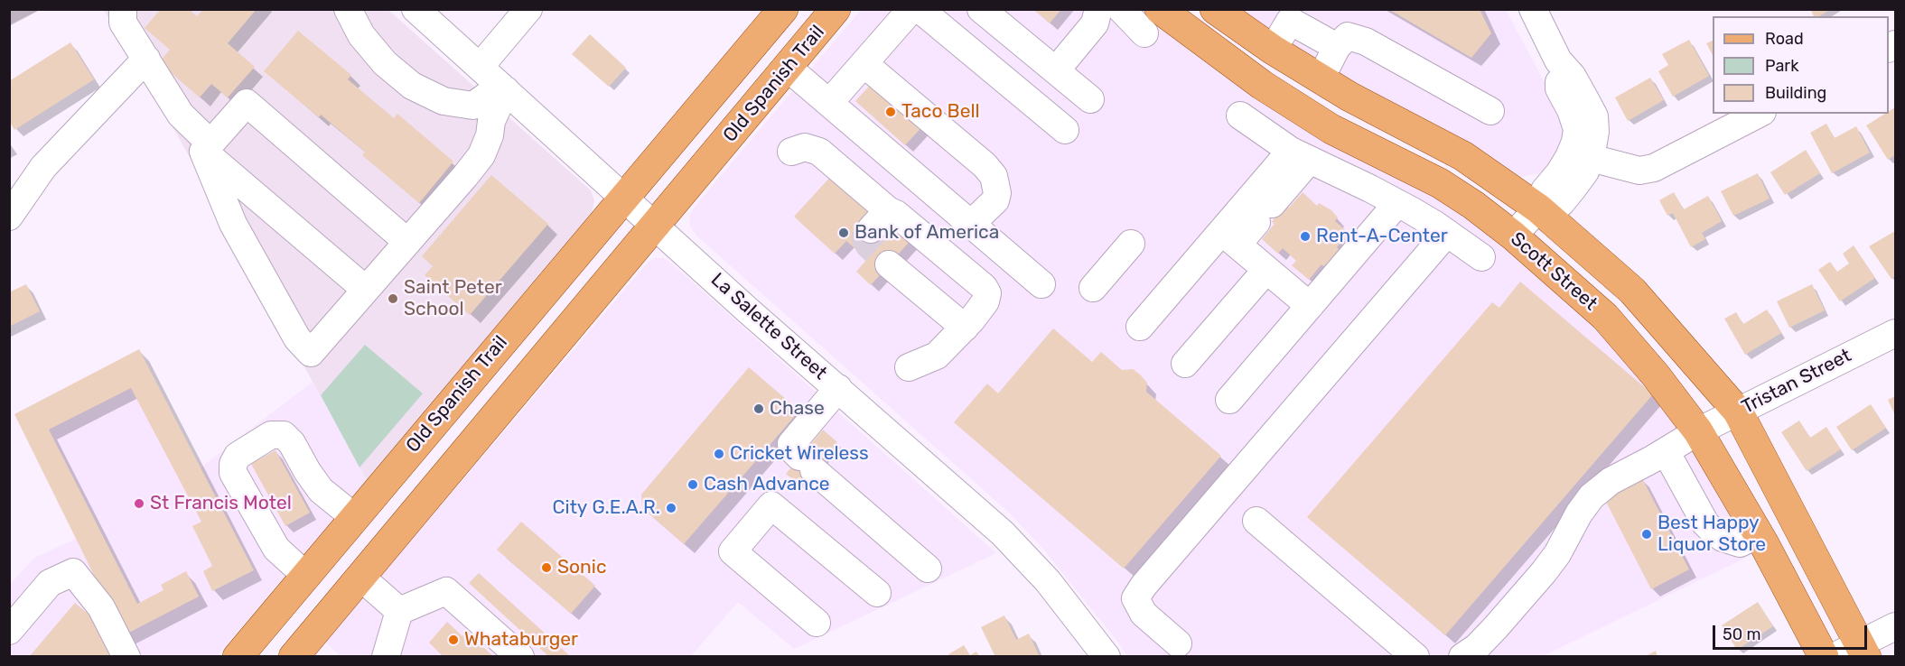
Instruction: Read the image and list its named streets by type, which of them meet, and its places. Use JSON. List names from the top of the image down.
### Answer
{
  "streets": {
    "main road": ["Old Spanish Trail", "Scott Street"],
    "street": ["La Salette Street", "Tristan Street"]
  },
  "crossings": [
    ["Old Spanish Trail", "La Salette Street"],
    ["Scott Street", "Tristan Street"]
  ],
  "places": [
    "Taco Bell",
    "Bank of America",
    "Rent-A-Center",
    "Saint Peter School",
    "Chase",
    "Cricket Wireless",
    "Cash Advance",
    "St Francis Motel",
    "City G.E.A.R.",
    "Best Happy Liquor Store",
    "Sonic",
    "Whataburger"
  ],
  "legend": ["Road", "Park", "Building"],
  "scale_bar": "50 m"
}
